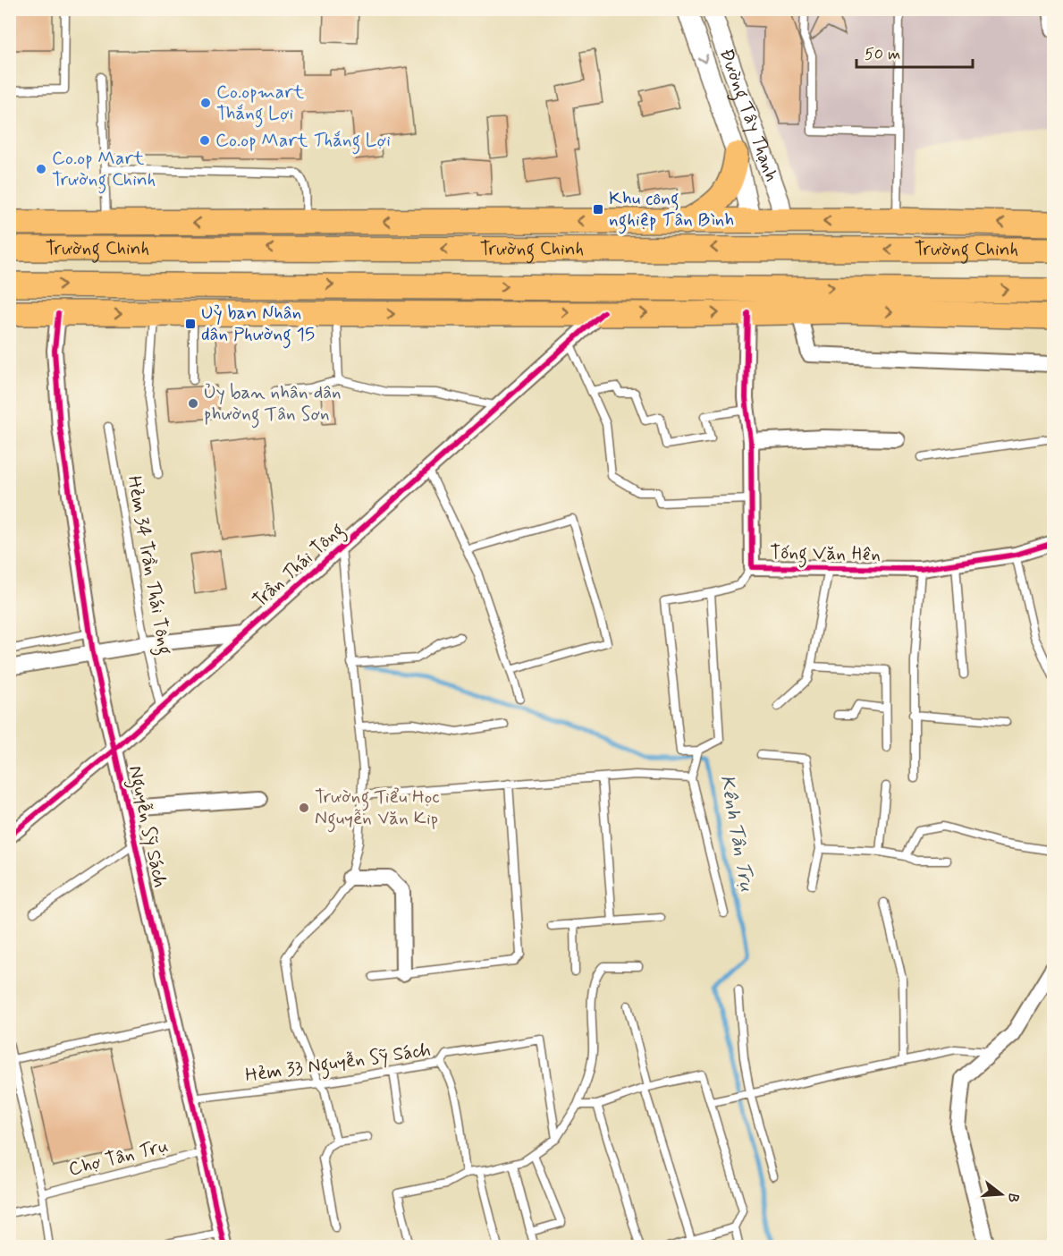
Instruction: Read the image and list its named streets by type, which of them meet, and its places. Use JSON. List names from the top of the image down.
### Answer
{
  "streets": {
    "main road": ["Trường Chinh"],
    "street": [
      "Đường Tây Thạnh",
      "Tống Văn Hên",
      "Trần Thái Tông",
      "Nguyễn Sỹ Sách"
    ],
    "lane": ["Hẻm 34 Trần Thái Tông", "Hẻm 33 Nguyễn Sỹ Sách", "Chợ Tân Trụ"]
  },
  "crossings": [
    ["Đường Tây Thạnh", "Trường Chinh"],
    ["Hẻm 34 Trần Thái Tông", "Trần Thái Tông"],
    ["Trần Thái Tông", "Nguyễn Sỹ Sách"],
    ["Nguyễn Sỹ Sách", "Hẻm 33 Nguyễn Sỹ Sách"],
    ["Nguyễn Sỹ Sách", "Chợ Tân Trụ"]
  ],
  "water": ["Kênh Tân Trụ"],
  "places": {
    "other": [
      "Co.opmart Thắng Lợi",
      "Co.op Mart Thắng Lợi",
      "Co.op Mart Trường Chinh",
      "Ủy ban nhân dân phường Tân Sơn",
      "Trường Tiểu Học Nguyễn Văn Kip"
    ],
    "transit": ["Khu công nghiệp Tân Bình", "Uỷ ban Nhân dân Phường 15"]
  },
  "scale_bar": "50 m",
  "north": "right"
}
